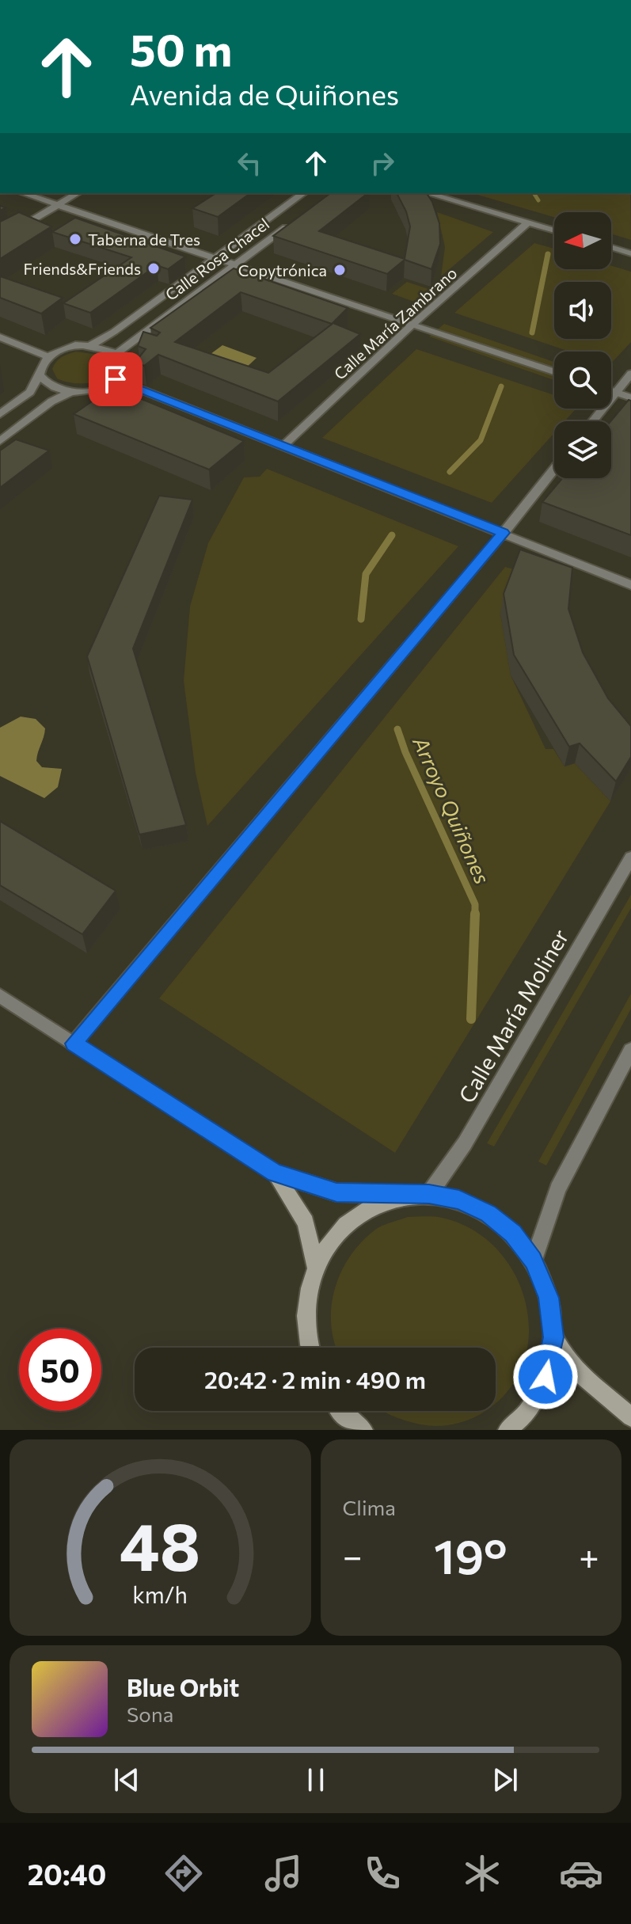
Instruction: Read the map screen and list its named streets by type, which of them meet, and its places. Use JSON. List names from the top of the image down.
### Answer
{
  "streets": {
    "street": ["Calle Rosa Chacel", "Calle María Zambrano", "Calle María Moliner"]
  },
  "water": ["Arroyo Quiñones"],
  "places": ["Taberna de Tres", "Friends&Friends", "Copytrónica"],
  "north": "left",
  "page": {
    "turn": ["50 m", "Avenida de Quiñones"],
    "limit": "50",
    "trip": "20:42 · 2 min · 490 m",
    "tile": "Clima",
    "heat": ["−", "19°", "+"],
    "song": ["Blue Orbit", "Sona"],
    "tabs": "20:40",
    "gauge": ["48", "km/h"]
  }
}
